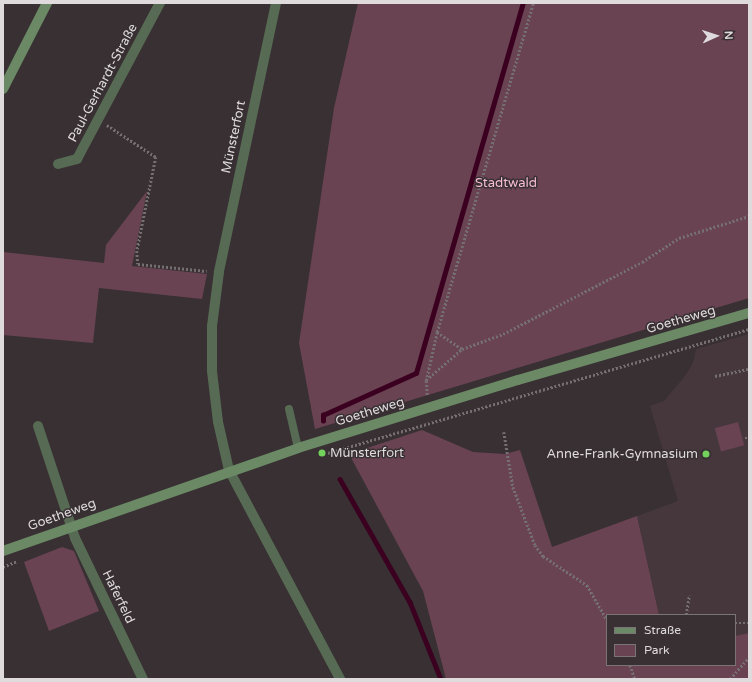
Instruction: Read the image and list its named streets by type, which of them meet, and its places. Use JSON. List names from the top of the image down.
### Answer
{
  "streets": {
    "street": [
      "Paul-Gerhardt-Straße",
      "Münsterfort",
      "Goetheweg",
      "Haferfeld"
    ]
  },
  "crossings": [
    ["Münsterfort", "Goetheweg"],
    ["Goetheweg", "Haferfeld"]
  ],
  "parks": ["Stadtwald"],
  "places": ["Münsterfort", "Anne-Frank-Gymnasium"],
  "legend": ["Straße", "Park"],
  "north": "right"
}
